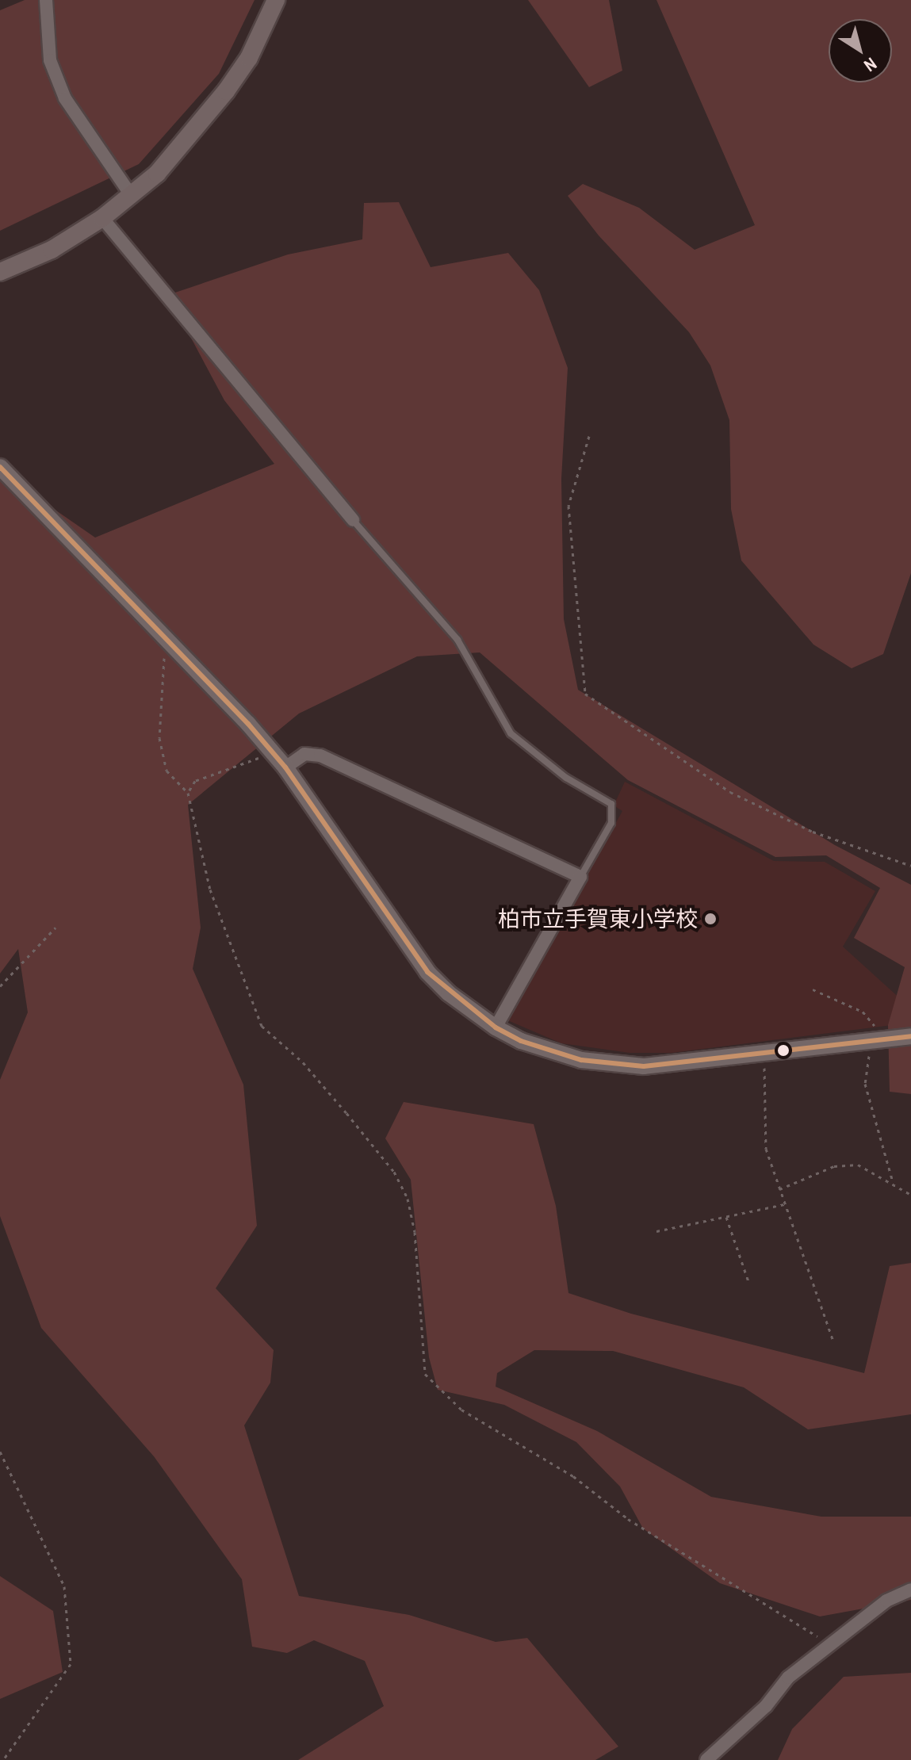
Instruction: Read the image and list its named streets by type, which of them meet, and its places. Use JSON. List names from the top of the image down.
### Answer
{
  "places": ["柏市立手賀東小学校"],
  "north": "bottom right"
}
